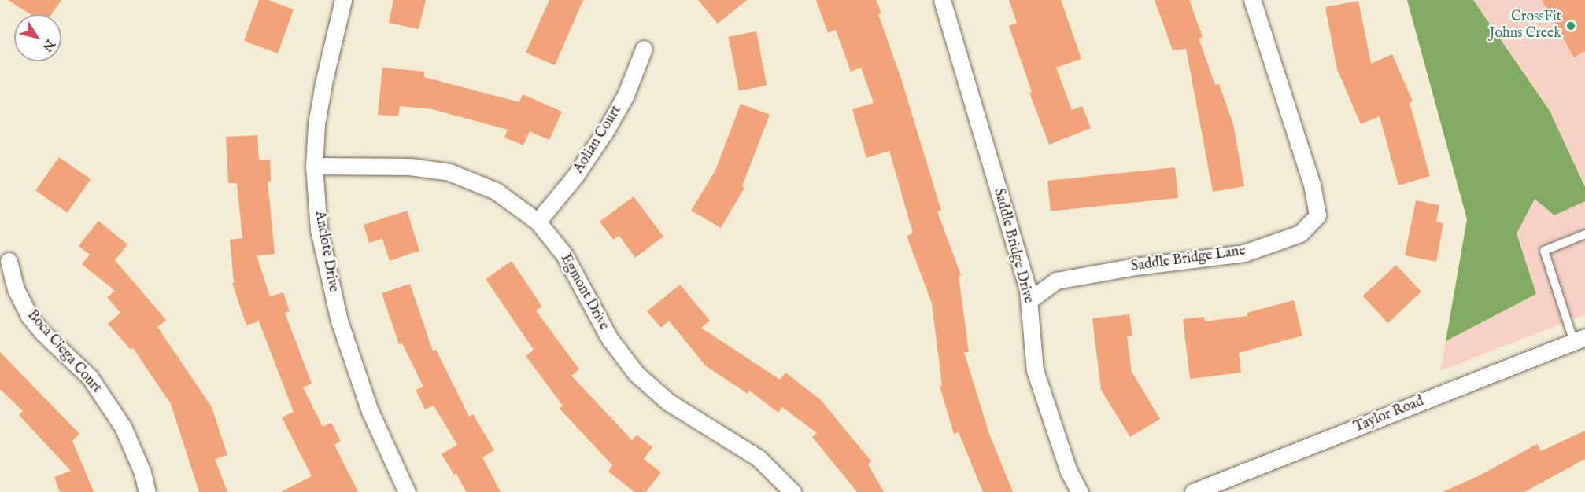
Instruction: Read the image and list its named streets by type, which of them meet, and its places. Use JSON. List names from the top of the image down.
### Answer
{
  "streets": {
    "street": [
      "Aolian Court",
      "Saddle Bridge Drive",
      "Anclote Drive",
      "Saddle Bridge Lane",
      "Egmont Drive",
      "Boca Ciega Court",
      "Taylor Road"
    ]
  },
  "crossings": [
    ["Aolian Court", "Egmont Drive"],
    ["Saddle Bridge Drive", "Saddle Bridge Lane"],
    ["Anclote Drive", "Egmont Drive"]
  ],
  "places": ["CrossFit Johns Creek"],
  "north": "bottom right"
}
